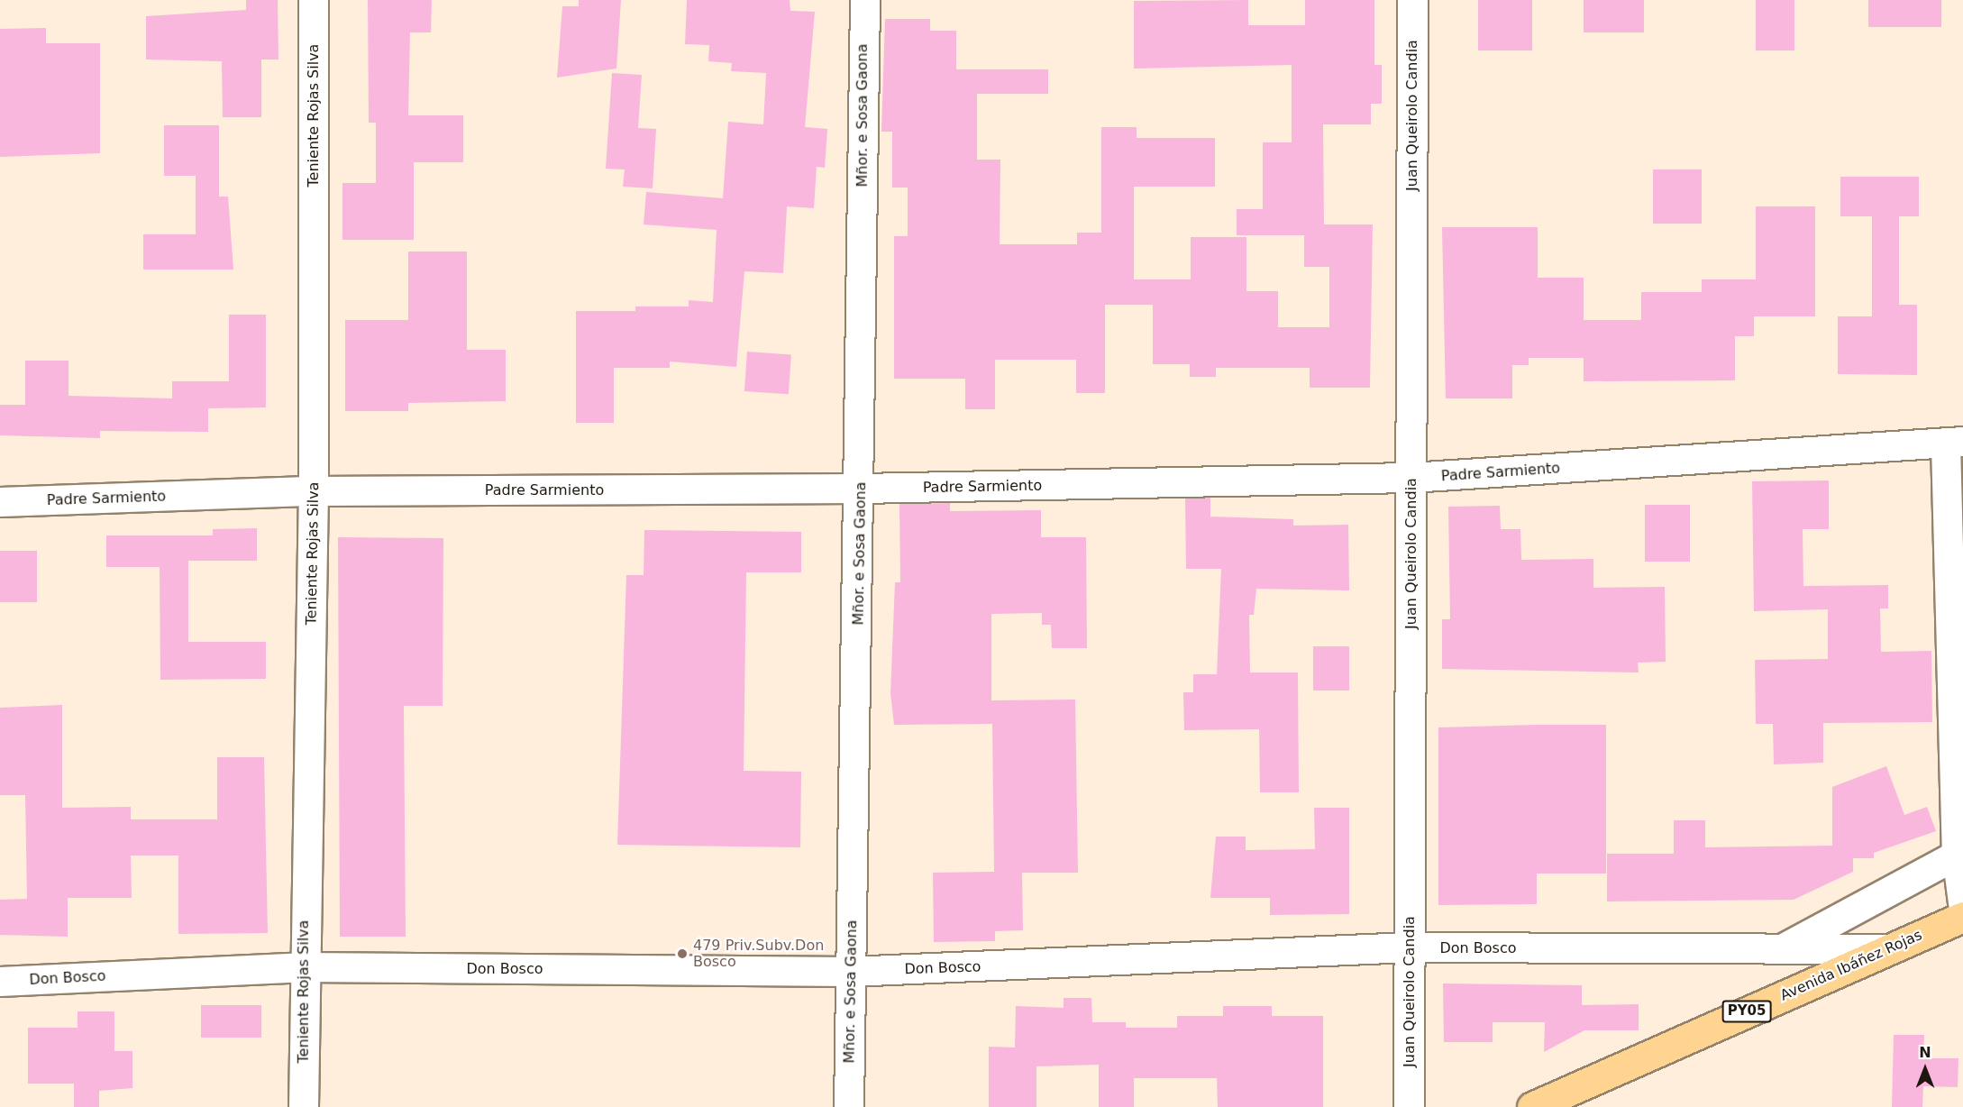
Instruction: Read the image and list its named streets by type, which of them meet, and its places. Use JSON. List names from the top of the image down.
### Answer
{
  "streets": {
    "highway": ["Avenida Ibáñez Rojas", "PY05"],
    "street": [
      "Teniente Rojas Silva",
      "Mñor. e Sosa Gaona",
      "Juan Queirolo Candia",
      "Padre Sarmiento",
      "Don Bosco"
    ]
  },
  "crossings": [
    ["Teniente Rojas Silva", "Padre Sarmiento"],
    ["Teniente Rojas Silva", "Don Bosco"],
    ["Mñor. e Sosa Gaona", "Padre Sarmiento"],
    ["Mñor. e Sosa Gaona", "Don Bosco"],
    ["Juan Queirolo Candia", "Padre Sarmiento"],
    ["Juan Queirolo Candia", "Don Bosco"],
    ["Don Bosco", "Avenida Ibáñez Rojas"]
  ],
  "places": ["479 Priv.Subv.Don Bosco"],
  "north": "top"
}
